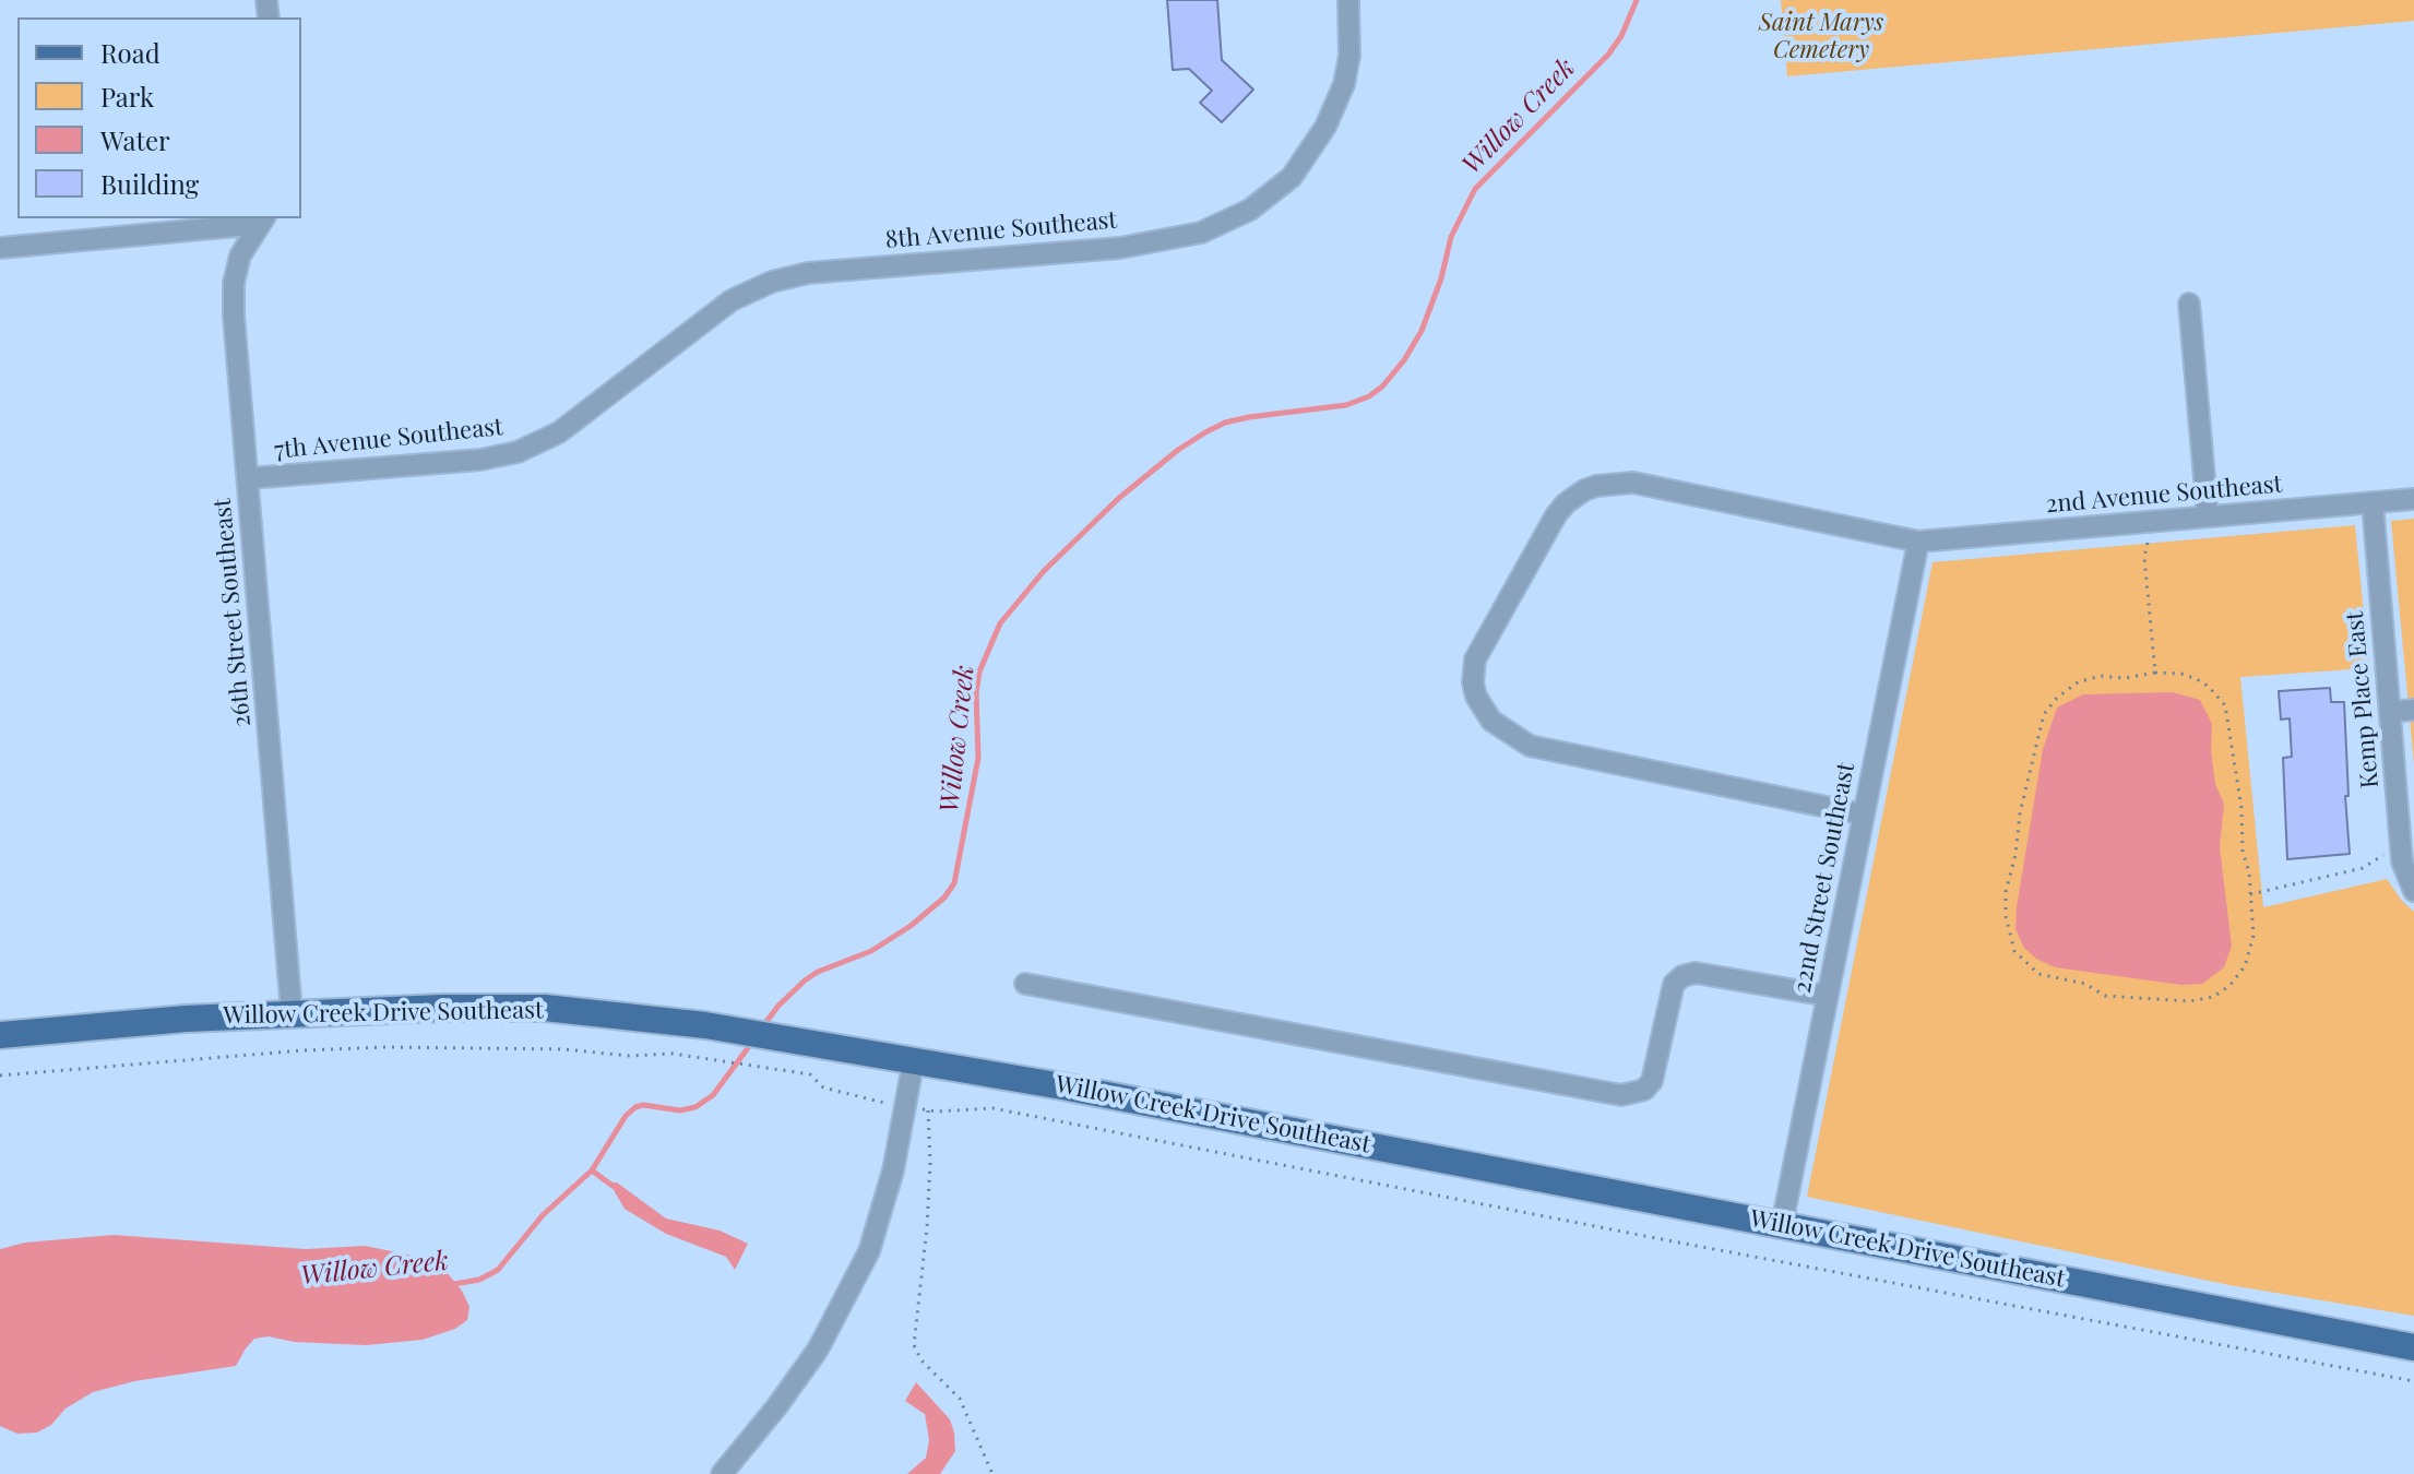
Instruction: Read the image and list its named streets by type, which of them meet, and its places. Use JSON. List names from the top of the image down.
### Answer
{
  "streets": {
    "main road": ["Willow Creek Drive Southeast"],
    "street": [
      "8th Avenue Southeast",
      "7th Avenue Southeast",
      "2nd Avenue Southeast",
      "26th Street Southeast",
      "Kemp Place East",
      "22nd Street Southeast"
    ]
  },
  "crossings": [
    ["8th Avenue Southeast", "7th Avenue Southeast"],
    ["7th Avenue Southeast", "26th Street Southeast"],
    ["2nd Avenue Southeast", "Kemp Place East"],
    ["2nd Avenue Southeast", "22nd Street Southeast"],
    ["26th Street Southeast", "Willow Creek Drive Southeast"],
    ["22nd Street Southeast", "Willow Creek Drive Southeast"]
  ],
  "water": ["Willow Creek"],
  "parks": ["Saint Marys Cemetery"],
  "legend": [
    "Road",
    "Park",
    "Water",
    "Building"
  ]
}
